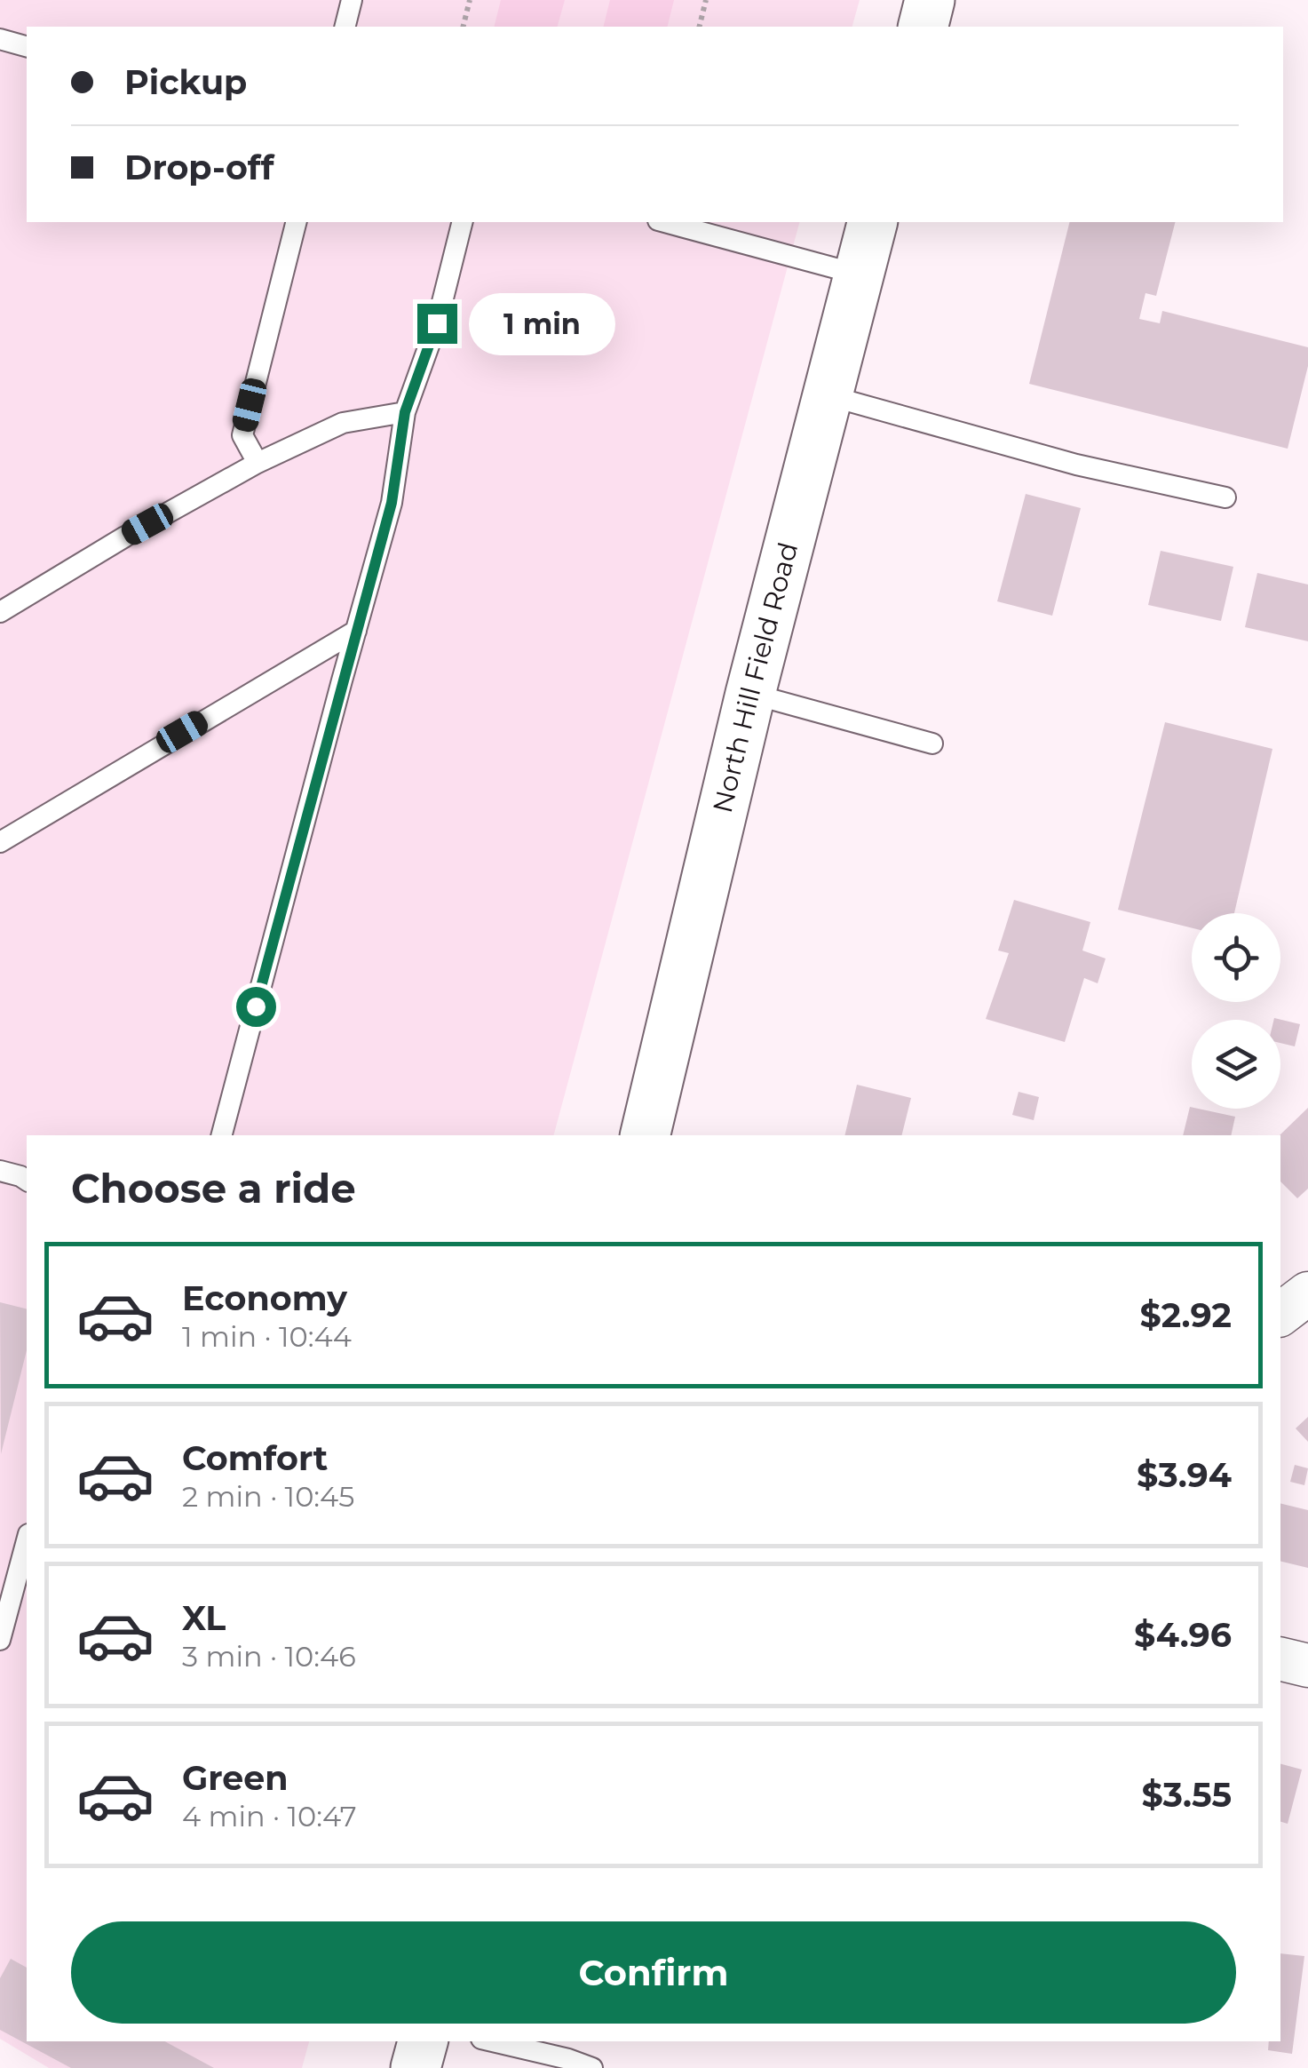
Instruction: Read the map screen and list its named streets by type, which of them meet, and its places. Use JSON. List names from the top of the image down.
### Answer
{
  "streets": {
    "main road": ["North Hill Field Road"]
  },
  "page": {
    "banner": ["Pickup", "Drop-off"],
    "bubble": "1 min",
    "heading": "Choose a ride",
    "list": [
      {
        "name": "Economy",
        "note": "1 min · 10:44",
        "value": "$2.92"
      },
      {
        "name": "Comfort",
        "note": "2 min · 10:45",
        "value": "$3.94"
      },
      {
        "name": "XL",
        "note": "3 min · 10:46",
        "value": "$4.96"
      },
      {
        "name": "Green",
        "note": "4 min · 10:47",
        "value": "$3.55"
      }
    ],
    "buttons": "Confirm"
  }
}
